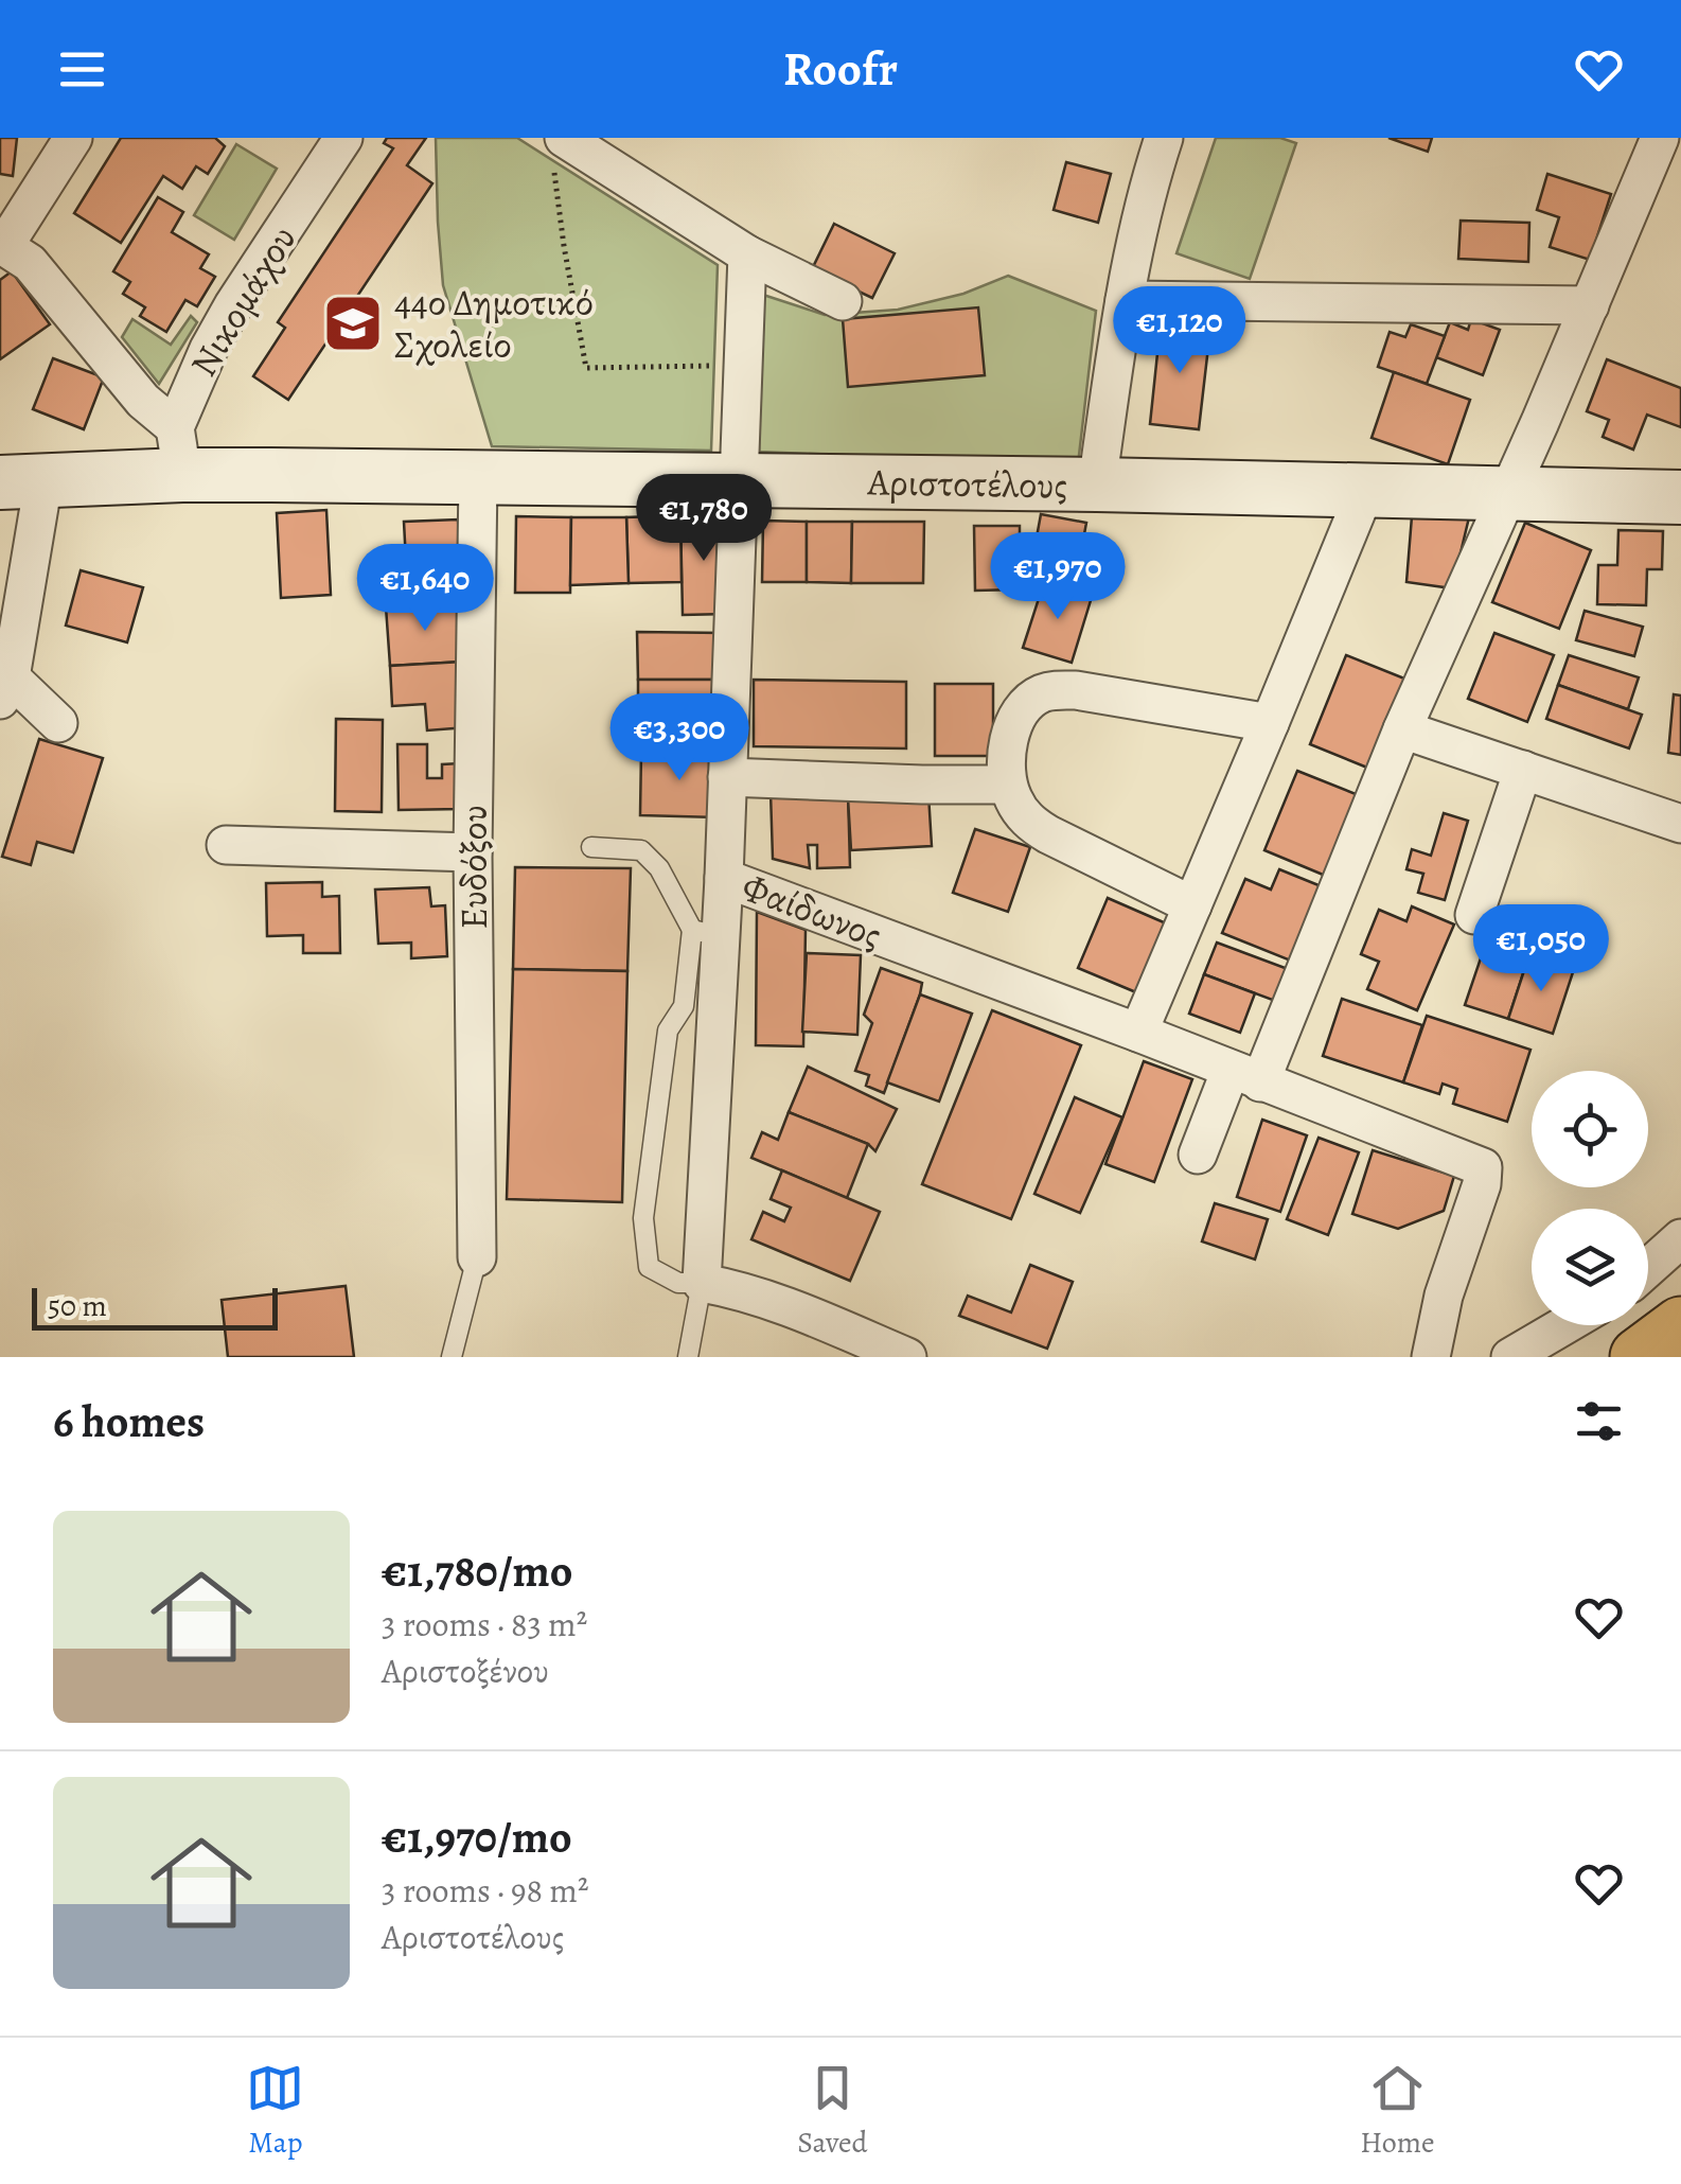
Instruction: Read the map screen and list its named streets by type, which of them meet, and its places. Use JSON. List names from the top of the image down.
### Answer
{
  "streets": {
    "main road": ["Αριστοτέλους"],
    "street": ["Νικομάχου", "Ευδόξου", "Φαίδωνος"]
  },
  "crossings": [
    ["Νικομάχου", "Αριστοτέλους"],
    ["Αριστοτέλους", "Ευδόξου"]
  ],
  "places": {
    "school or university": ["44ο Δημοτικό Σχολείο"]
  },
  "scale_bar": "50 m",
  "page": {
    "header": "Roofr",
    "price": [
      "€1,120",
      "€1,780",
      "€1,970",
      "€1,640",
      "€3,300",
      "€1,050"
    ],
    "scale": "50 m",
    "heading": "6 homes",
    "list": [
      {
        "name": "€1,780/mo",
        "note": "3 rooms · 83 m² · Αριστοξένου"
      },
      {
        "name": "€1,970/mo",
        "note": "3 rooms · 98 m² · Αριστοτέλους"
      }
    ],
    "tabs": ["Map", "Saved", "Home"]
  }
}
